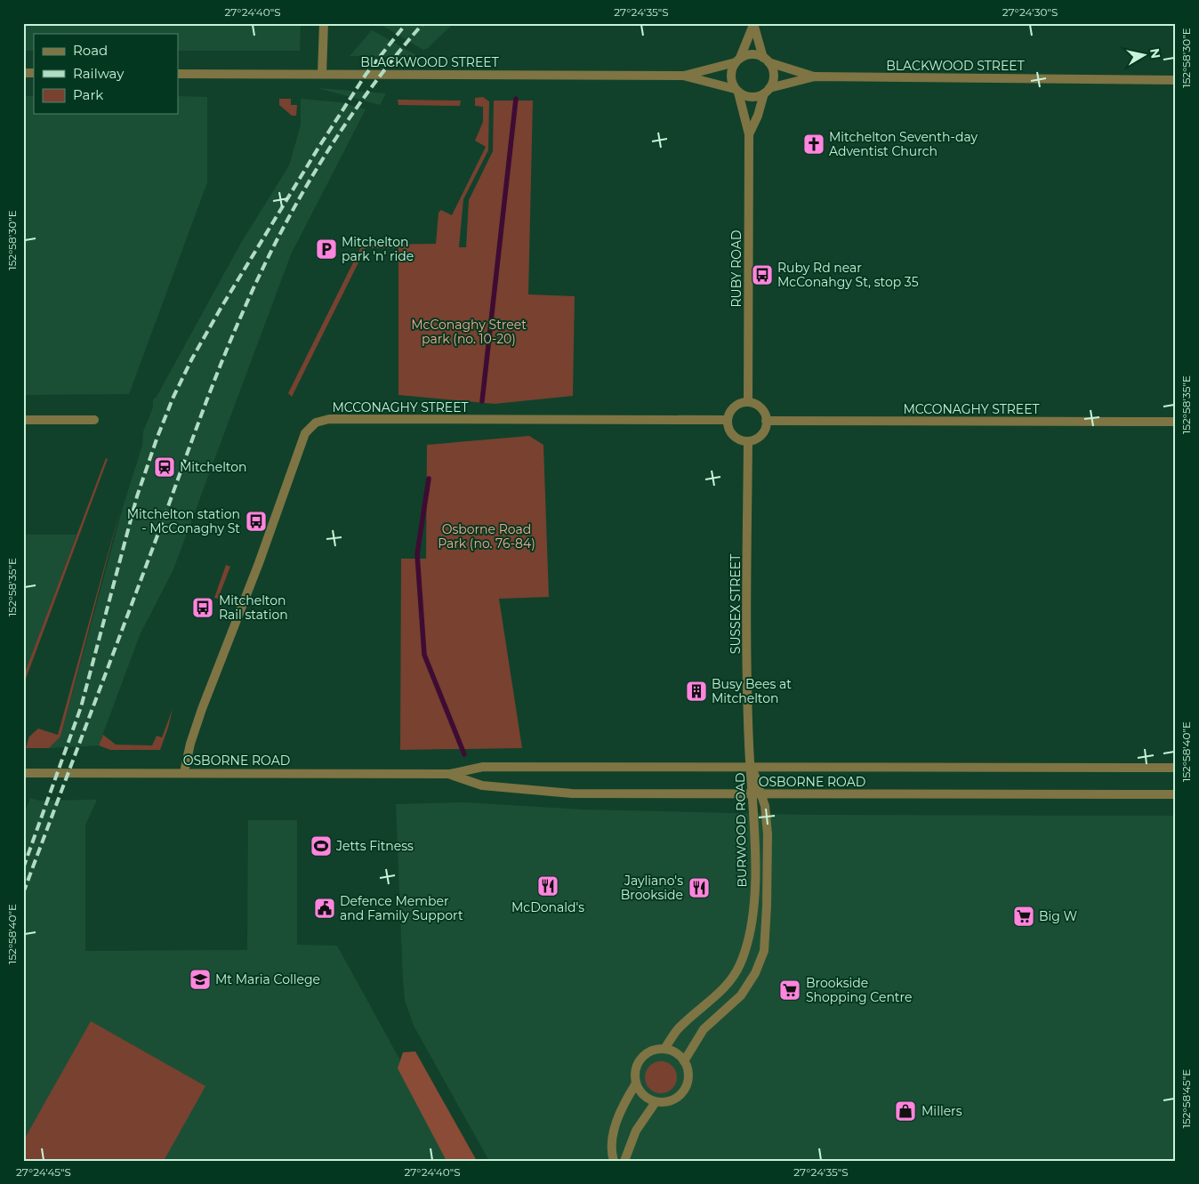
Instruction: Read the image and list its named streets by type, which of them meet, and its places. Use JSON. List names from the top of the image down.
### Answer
{
  "streets": {
    "street": [
      "BLACKWOOD STREET",
      "RUBY ROAD",
      "MCCONAGHY STREET",
      "SUSSEX STREET",
      "OSBORNE ROAD",
      "BURWOOD ROAD"
    ]
  },
  "crossings": [
    ["BLACKWOOD STREET", "RUBY ROAD"],
    ["RUBY ROAD", "MCCONAGHY STREET"],
    ["RUBY ROAD", "SUSSEX STREET"],
    ["MCCONAGHY STREET", "SUSSEX STREET"],
    ["MCCONAGHY STREET", "OSBORNE ROAD"],
    ["SUSSEX STREET", "OSBORNE ROAD"],
    ["SUSSEX STREET", "BURWOOD ROAD"],
    ["OSBORNE ROAD", "BURWOOD ROAD"]
  ],
  "parks": ["McConaghy Street park (no. 10-20)", "Osborne Road Park (no. 76-84)"],
  "places": {
    "church": ["Mitchelton Seventh-day Adventist Church"],
    "parking": ["Mitchelton park 'n' ride"],
    "bus stop": ["Ruby Rd near McConahgy St, stop 35", "Mitchelton station - McConaghy St", "Mitchelton Rail station"],
    "station": ["Mitchelton"],
    "building": ["Busy Bees at Mitchelton"],
    "sports": ["Jetts Fitness"],
    "restaurant": ["McDonald's", "Jayliano's Brookside"],
    "public building": ["Defence Member and Family Support"],
    "supermarket": ["Big W", "Brookside Shopping Centre"],
    "school or university": ["Mt Maria College"],
    "shop": ["Millers"]
  },
  "legend": ["Road", "Railway", "Park"],
  "north": "right",
  "coordinates": [
    "27°24'40\"S",
    "27°24'35\"S",
    "27°24'30\"S",
    "152°58'30\"E",
    "152°58'35\"E",
    "152°58'40\"E",
    "152°58'45\"E",
    "27°24'45\"S"
  ]
}
